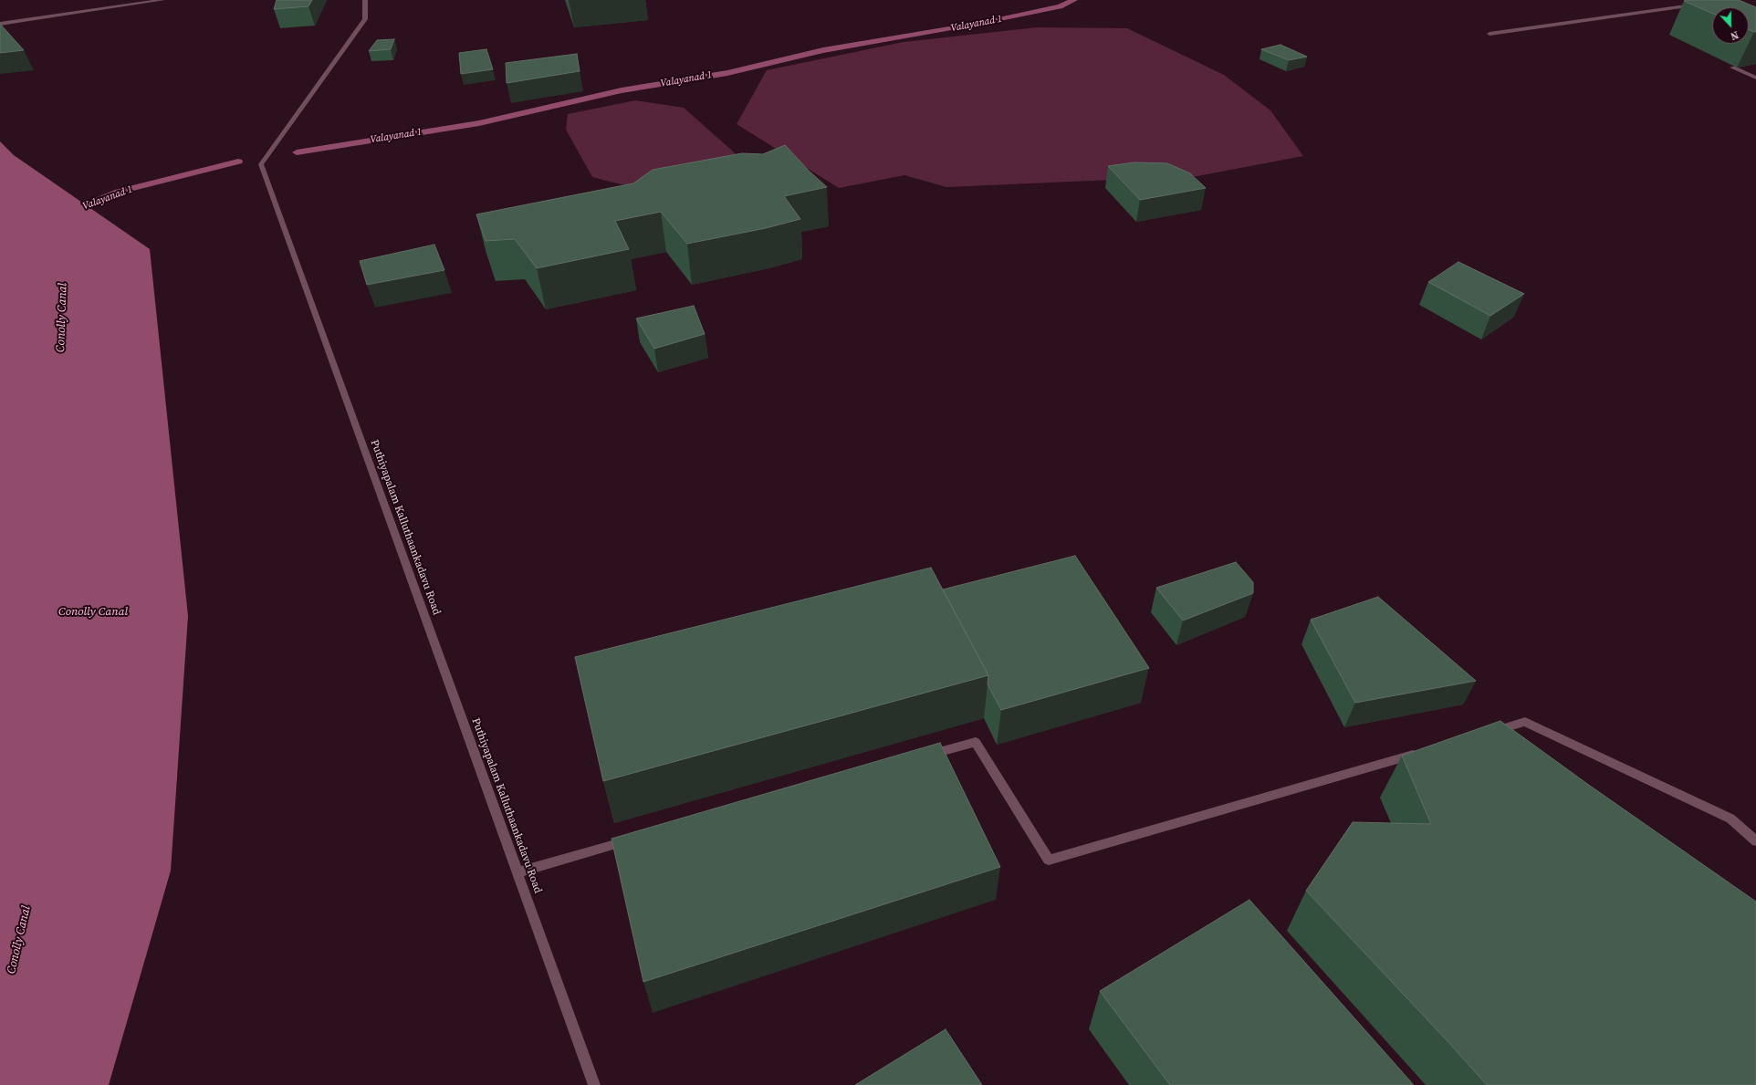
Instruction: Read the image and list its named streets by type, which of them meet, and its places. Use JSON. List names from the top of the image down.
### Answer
{
  "streets": {
    "street": ["Puthiyapalam Kalluthaankadavu Road"]
  },
  "water": ["Valayanad 1", "Conolly Canal"],
  "north": "bottom"
}
